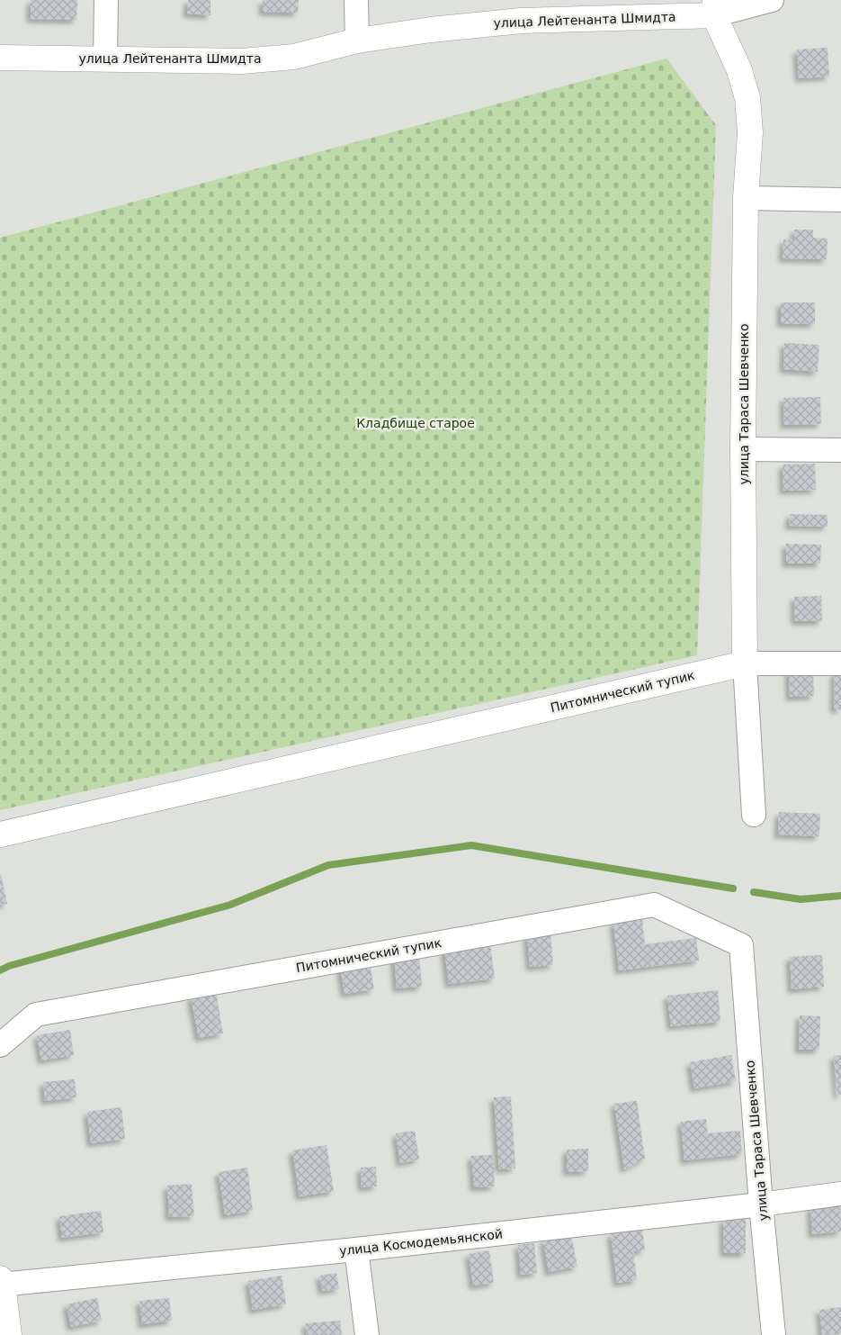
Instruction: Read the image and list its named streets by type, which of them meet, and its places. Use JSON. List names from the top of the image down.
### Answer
{
  "streets": {
    "street": [
      "улица Лейтенанта Шмидта",
      "улица Тараса Шевченко",
      "Питомнический тупик",
      "улица Космодемьянской"
    ]
  },
  "crossings": [
    ["улица Лейтенанта Шмидта", "улица Тараса Шевченко"],
    ["улица Тараса Шевченко", "Питомнический тупик"],
    ["улица Тараса Шевченко", "улица Космодемьянской"]
  ],
  "parks": ["Кладбище старое"]
}
